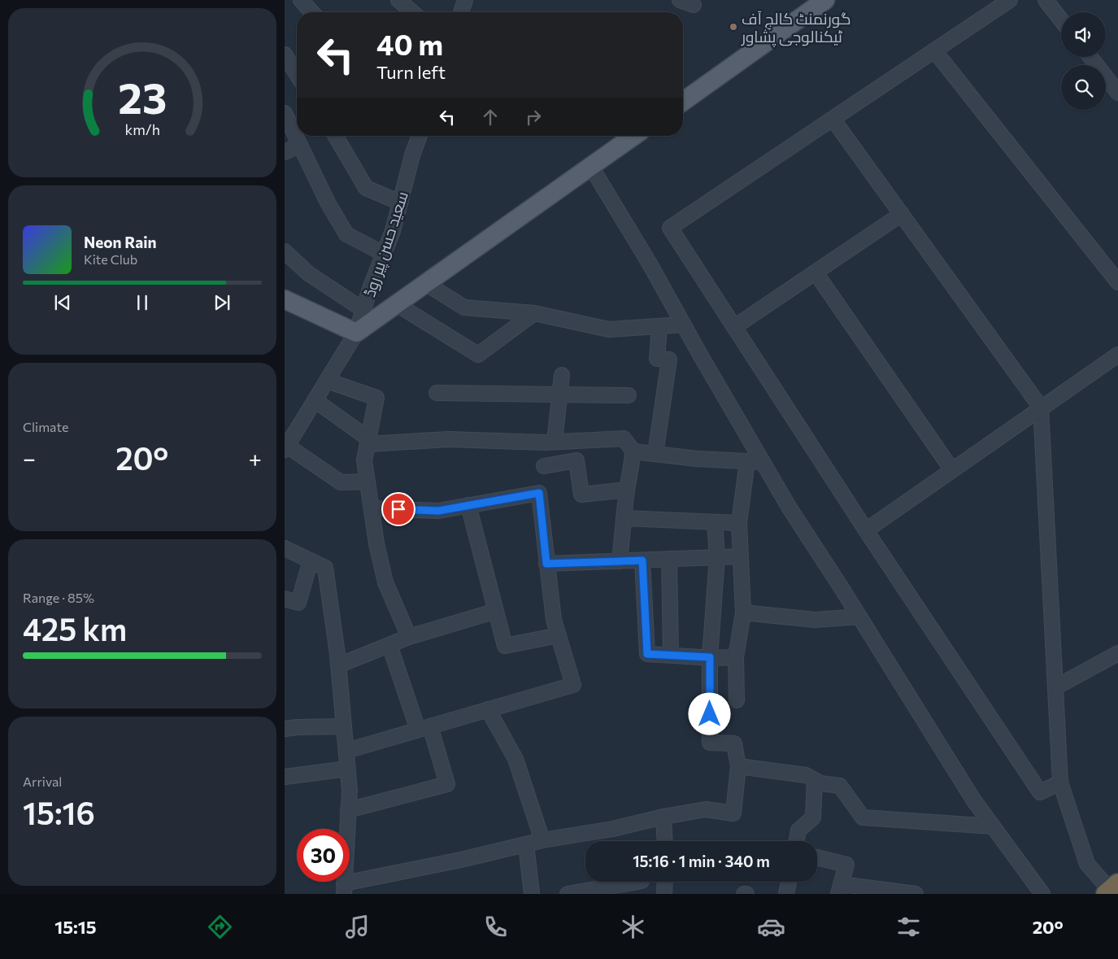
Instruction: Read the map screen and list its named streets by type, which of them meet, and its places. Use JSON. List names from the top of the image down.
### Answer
{
  "streets": {
    "street": ["سعید حسن پیر روڈ"]
  },
  "places": ["گورنمنٹ کالج آف ٹیکنالوجی پشاور"],
  "page": {
    "turn": ["40 m", "Turn left"],
    "song": ["Neon Rain", "Kite Club"],
    "tile": [
      "Climate",
      ["Range · 85%", "425 km"],
      ["Arrival", "15:16"]
    ],
    "heat": ["−", "20°", "+"],
    "limit": "30",
    "trip": "15:16 · 1 min · 340 m",
    "tabs": ["15:15", "20°"],
    "gauge": ["23", "km/h"]
  }
}
